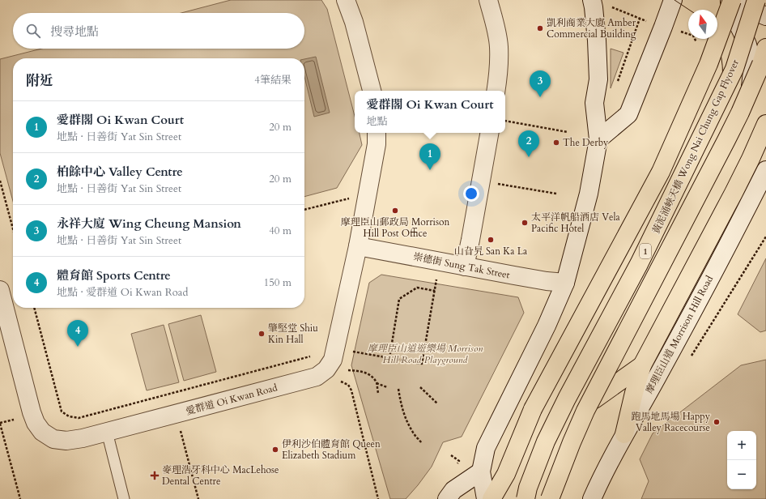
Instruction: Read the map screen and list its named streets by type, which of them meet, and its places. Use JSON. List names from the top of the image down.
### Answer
{
  "streets": {
    "highway": ["黃泥涌峽天橋 Wong Nai Chung Gap Flyover", "1"],
    "main road": ["崇德街 Sung Tak Street", "摩理臣山道 Morrison Hill Road", "愛群道 Oi Kwan Road"]
  },
  "crossings": [
    ["崇德街 Sung Tak Street", "愛群道 Oi Kwan Road"]
  ],
  "parks": ["摩理臣山道遊樂場 Morrison Hill Road Playground"],
  "places": {
    "other": [
      "凱利商業大廈 Amber Commercial Building",
      "The Derby",
      "摩理臣山郵政局 Morrison Hill Post Office",
      "太平洋帆船酒店 Vela Pacific Hotel",
      "山旮旯 San Ka La",
      "肇堅堂 Shiu Kin Hall",
      "跑馬地馬場 Happy Valley Racecourse",
      "伊利沙伯體育館 Queen Elizabeth Stadium"
    ],
    "health": ["麥理浩牙科中心 MacLehose Dental Centre"]
  },
  "north": "top",
  "page": {
    "search": "搜尋地點",
    "heading": ["附近", "4筆結果"],
    "pins": [
      "3",
      "2",
      "1",
      "4"
    ],
    "popup": ["愛群閣 Oi Kwan Court", "地點"],
    "list": [
      {
        "mark": "1",
        "name": "愛群閣 Oi Kwan Court",
        "note": "地點 · 日善街 Yat Sin Street",
        "value": "20 m"
      },
      {
        "mark": "2",
        "name": "柏餘中心 Valley Centre",
        "note": "地點 · 日善街 Yat Sin Street",
        "value": "20 m"
      },
      {
        "mark": "3",
        "name": "永祥大廈 Wing Cheung Mansion",
        "note": "地點 · 日善街 Yat Sin Street",
        "value": "40 m"
      },
      {
        "mark": "4",
        "name": "體育館 Sports Centre",
        "note": "地點 · 愛群道 Oi Kwan Road",
        "value": "150 m"
      }
    ],
    "map_buttons": ["+", "−"]
  }
}
